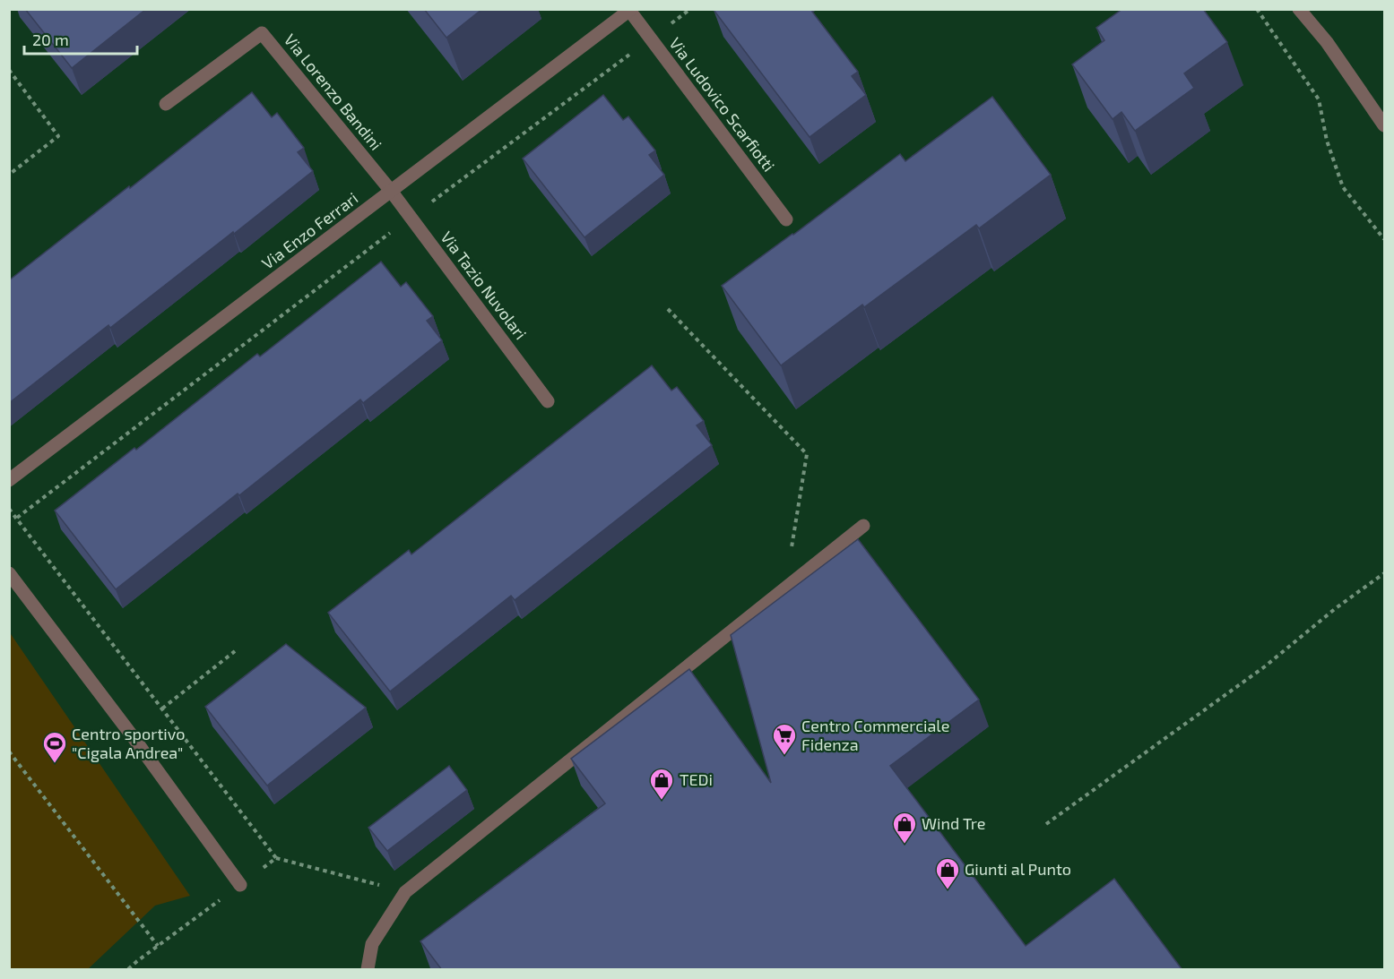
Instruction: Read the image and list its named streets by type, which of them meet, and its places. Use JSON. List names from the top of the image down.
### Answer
{
  "streets": {
    "street": [
      "Via Lorenzo Bandini",
      "Via Ludovico Scarfiotti",
      "Via Enzo Ferrari",
      "Via Tazio Nuvolari"
    ]
  },
  "crossings": [
    ["Via Lorenzo Bandini", "Via Enzo Ferrari"],
    ["Via Lorenzo Bandini", "Via Tazio Nuvolari"],
    ["Via Ludovico Scarfiotti", "Via Enzo Ferrari"],
    ["Via Enzo Ferrari", "Via Tazio Nuvolari"]
  ],
  "places": {
    "supermarket": ["Centro Commerciale Fidenza"],
    "sports": ["Centro sportivo \"Cigala Andrea\""],
    "shop": ["TEDi", "Wind Tre", "Giunti al Punto"]
  },
  "scale_bar": "20 m"
}
